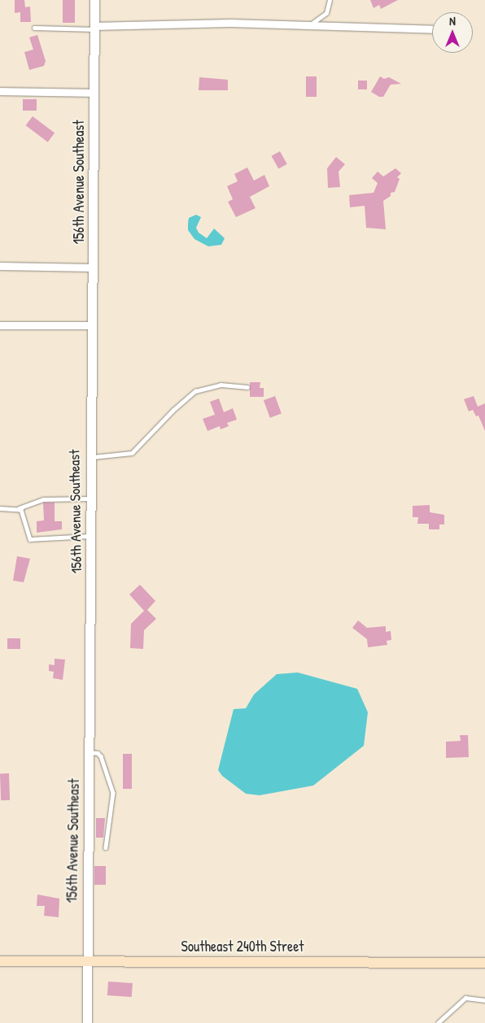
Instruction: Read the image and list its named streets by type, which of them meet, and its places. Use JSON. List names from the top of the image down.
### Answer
{
  "streets": {
    "main road": ["Southeast 240th Street"],
    "street": ["156th Avenue Southeast"]
  },
  "crossings": [
    ["156th Avenue Southeast", "Southeast 240th Street"]
  ],
  "north": "top"
}
